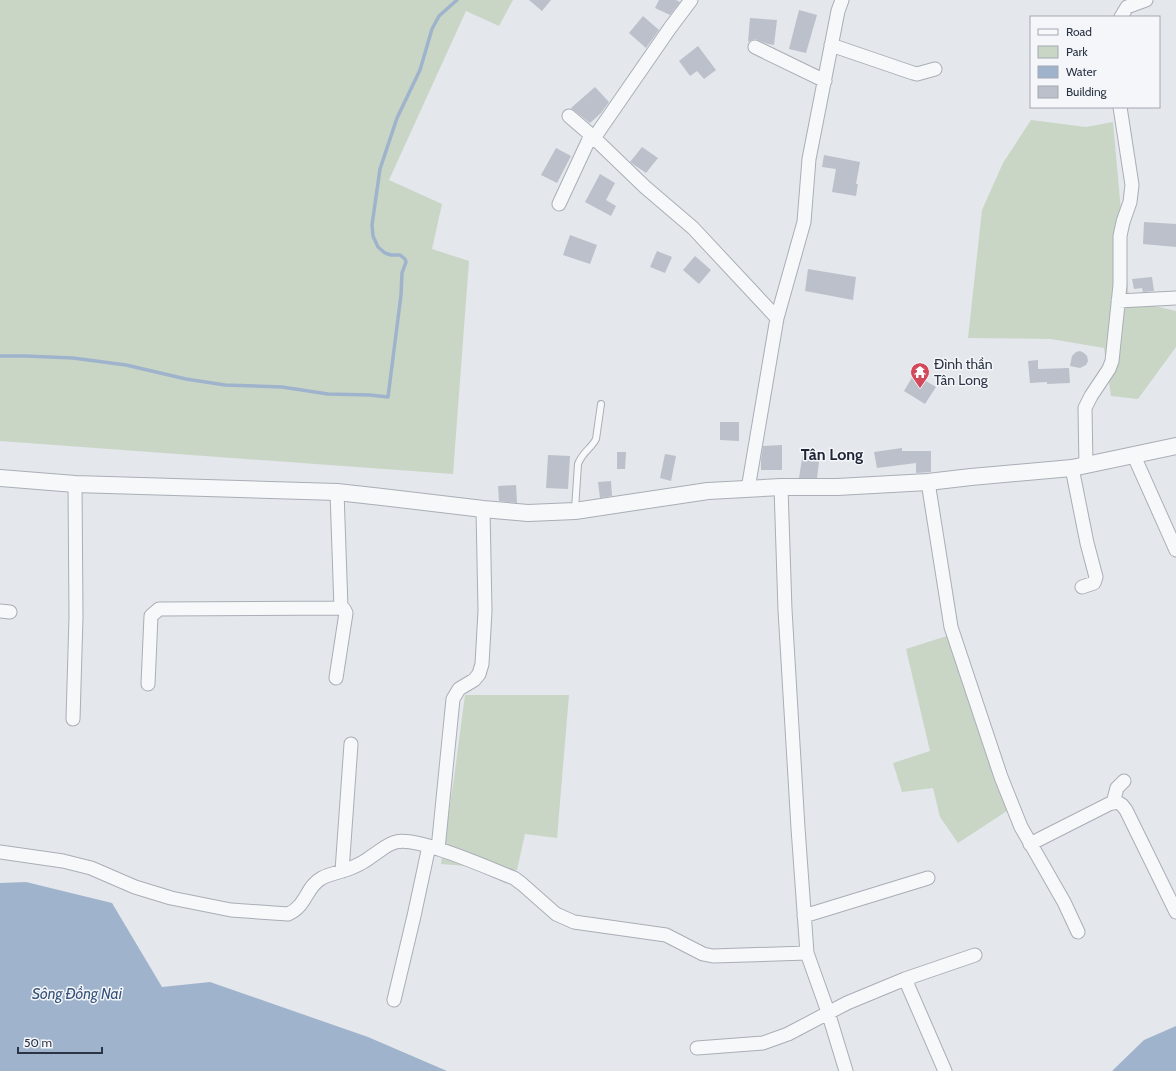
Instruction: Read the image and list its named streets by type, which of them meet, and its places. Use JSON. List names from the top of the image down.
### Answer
{
  "districts": ["Tân Long"],
  "water": ["Sông Đồng Nai"],
  "places": {
    "temple": ["Đình thần Tân Long"]
  },
  "legend": [
    "Road",
    "Park",
    "Water",
    "Building"
  ],
  "scale_bar": "50 m"
}
